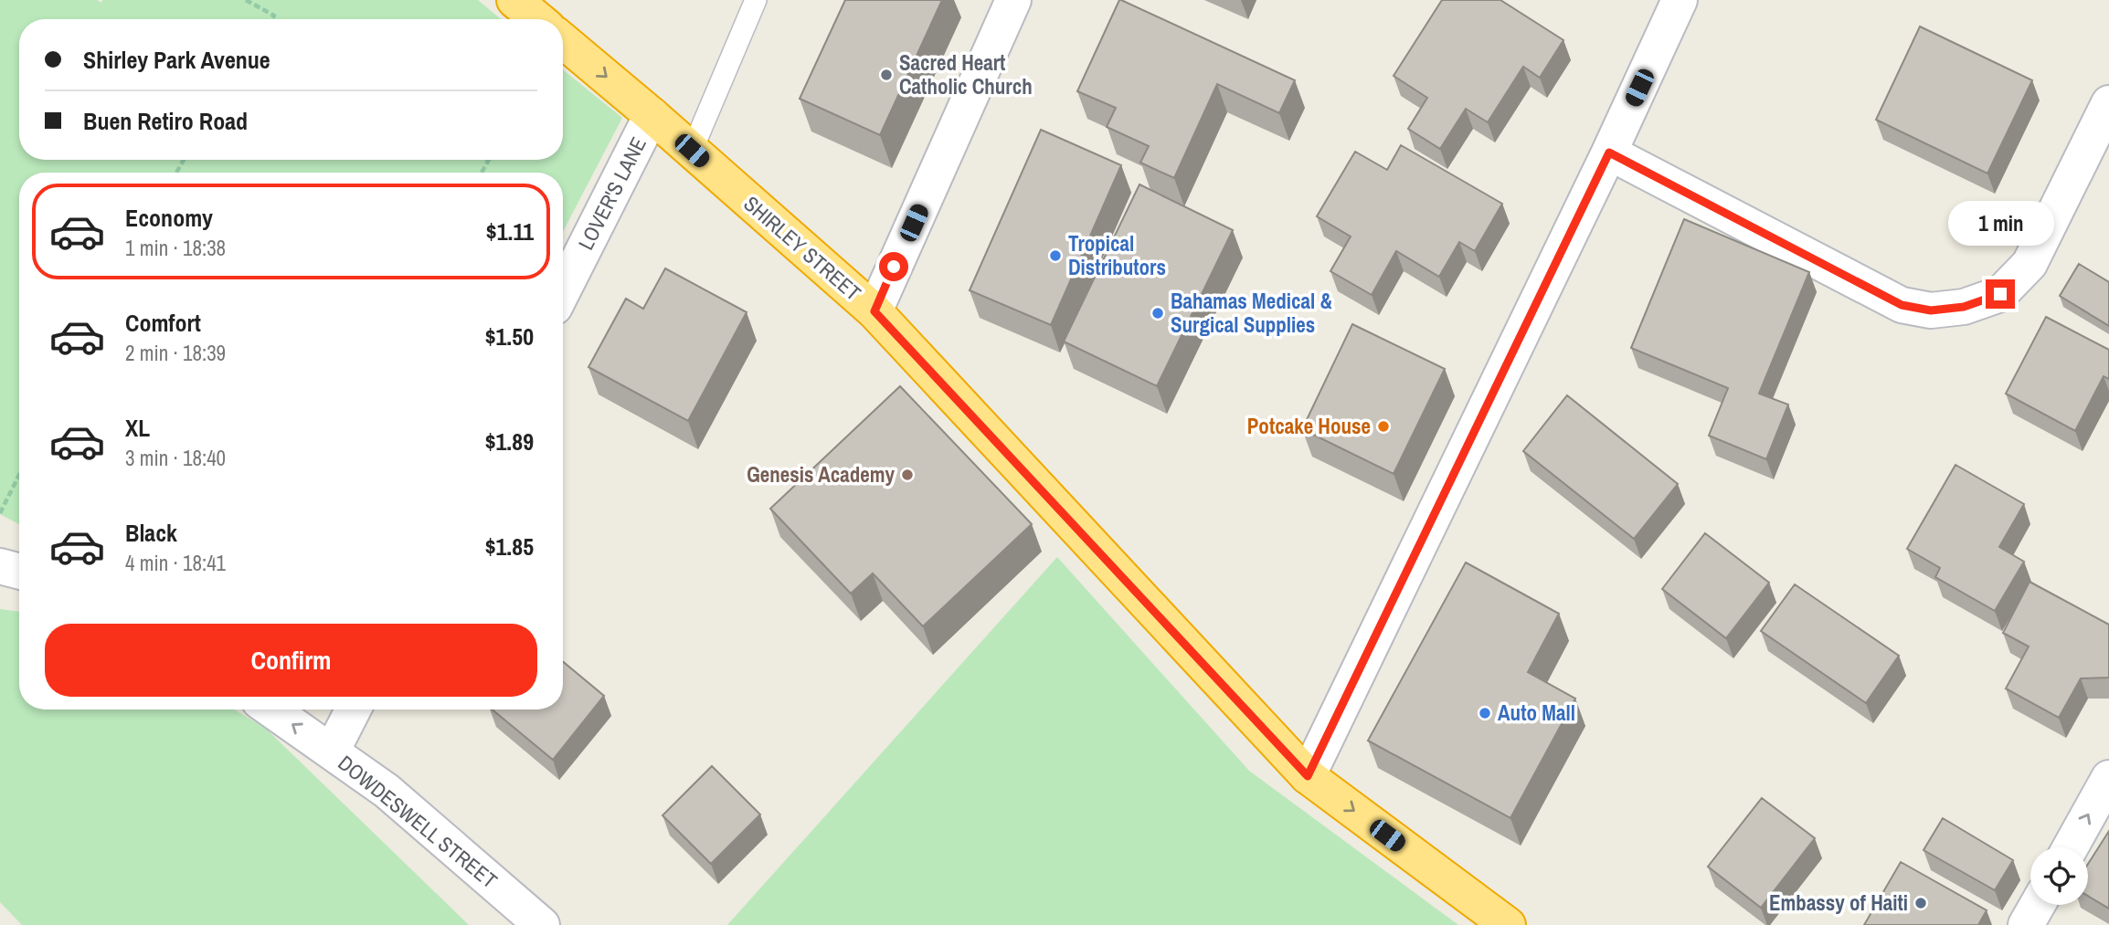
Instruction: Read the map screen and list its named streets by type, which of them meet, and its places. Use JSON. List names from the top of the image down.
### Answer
{
  "streets": {
    "highway": ["SHIRLEY STREET"],
    "street": ["LOVER'S LANE", "DOWDESWELL STREET"]
  },
  "crossings": [
    ["LOVER'S LANE", "SHIRLEY STREET"]
  ],
  "places": [
    "Sacred Heart Catholic Church",
    "Tropical Distributors",
    "Bahamas Medical & Surgical Supplies",
    "Potcake House",
    "Genesis Academy",
    "Auto Mall",
    "Embassy of Haiti"
  ],
  "page": {
    "banner": ["Shirley Park Avenue", "Buen Retiro Road"],
    "list": [
      {
        "name": "Economy",
        "note": "1 min · 18:38",
        "value": "$1.11"
      },
      {
        "name": "Comfort",
        "note": "2 min · 18:39",
        "value": "$1.50"
      },
      {
        "name": "XL",
        "note": "3 min · 18:40",
        "value": "$1.89"
      },
      {
        "name": "Black",
        "note": "4 min · 18:41",
        "value": "$1.85"
      }
    ],
    "bubble": "1 min",
    "buttons": "Confirm"
  }
}
